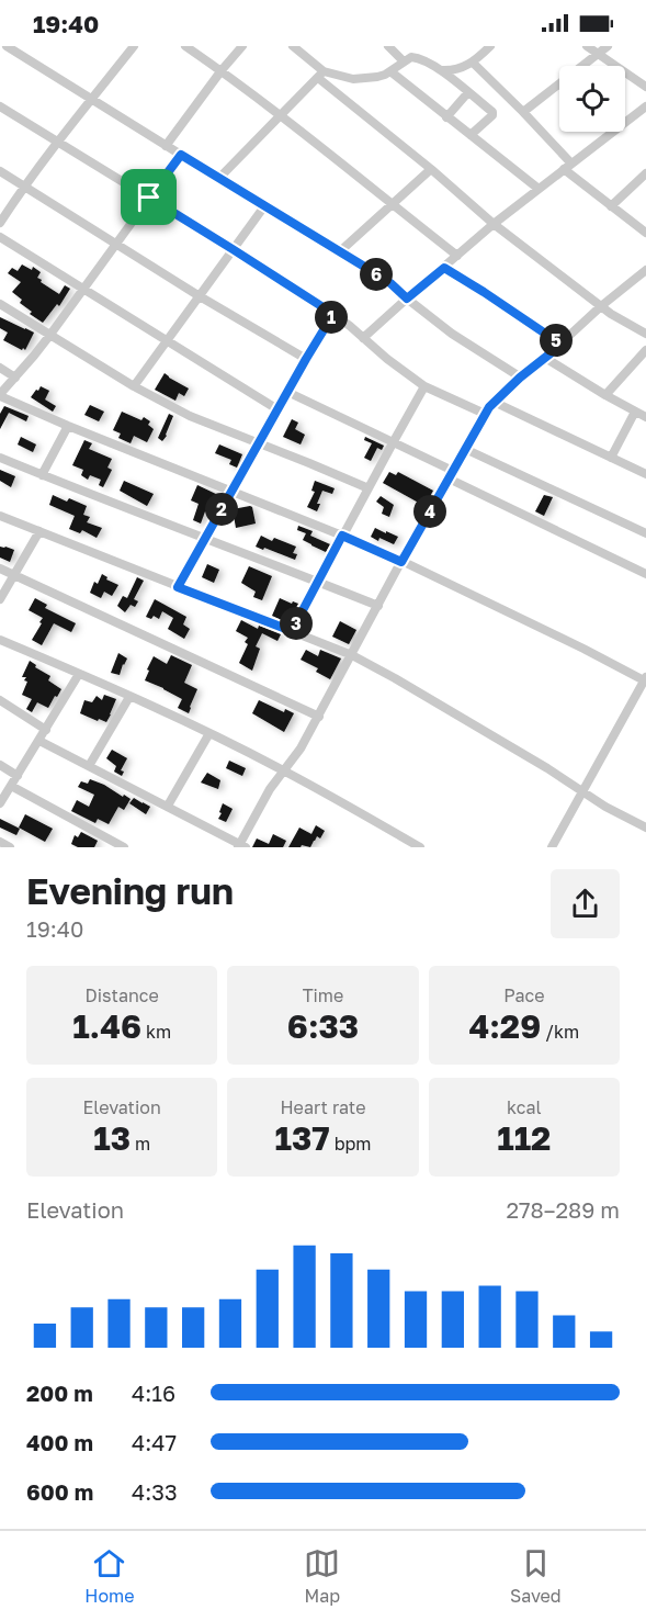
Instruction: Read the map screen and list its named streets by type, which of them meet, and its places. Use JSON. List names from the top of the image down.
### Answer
{
  "page": {
    "status": "19:40",
    "pins": [
      "6",
      "1",
      "5",
      "2",
      "4",
      "3"
    ],
    "heading": ["Evening run", "19:40"],
    "stats": [
      ["Distance", "1.46 km"],
      ["Time", "6:33"],
      ["Pace", "4:29 /km"],
      ["Elevation", "13 m"],
      ["Heart rate", "137 bpm"],
      ["kcal", "112"]
    ],
    "chart": ["Elevation", "278–289 m"],
    "list": [
      {
        "name": "200 m",
        "note": "4:16"
      },
      {
        "name": "400 m",
        "note": "4:47"
      },
      {
        "name": "600 m",
        "note": "4:33"
      }
    ],
    "tabs": ["Home", "Map", "Saved"]
  }
}
